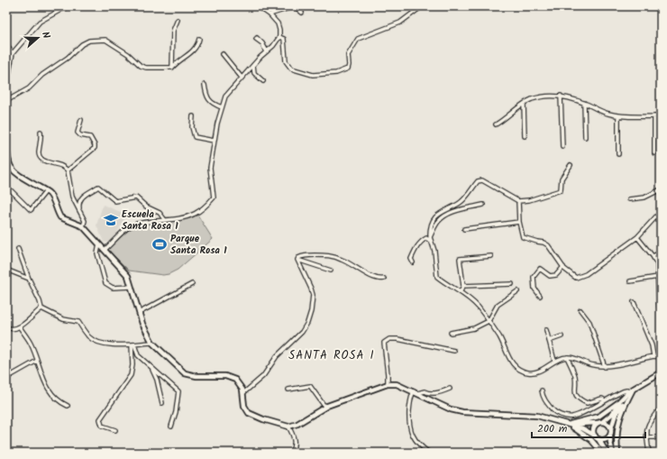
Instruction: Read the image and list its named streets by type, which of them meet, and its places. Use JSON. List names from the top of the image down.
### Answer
{
  "districts": ["SANTA ROSA I"],
  "places": {
    "school or university": ["Escuela Santa Rosa 1"],
    "sports": ["Parque Santa Rosa 1"]
  },
  "scale_bar": "200 m",
  "north": "right"
}
